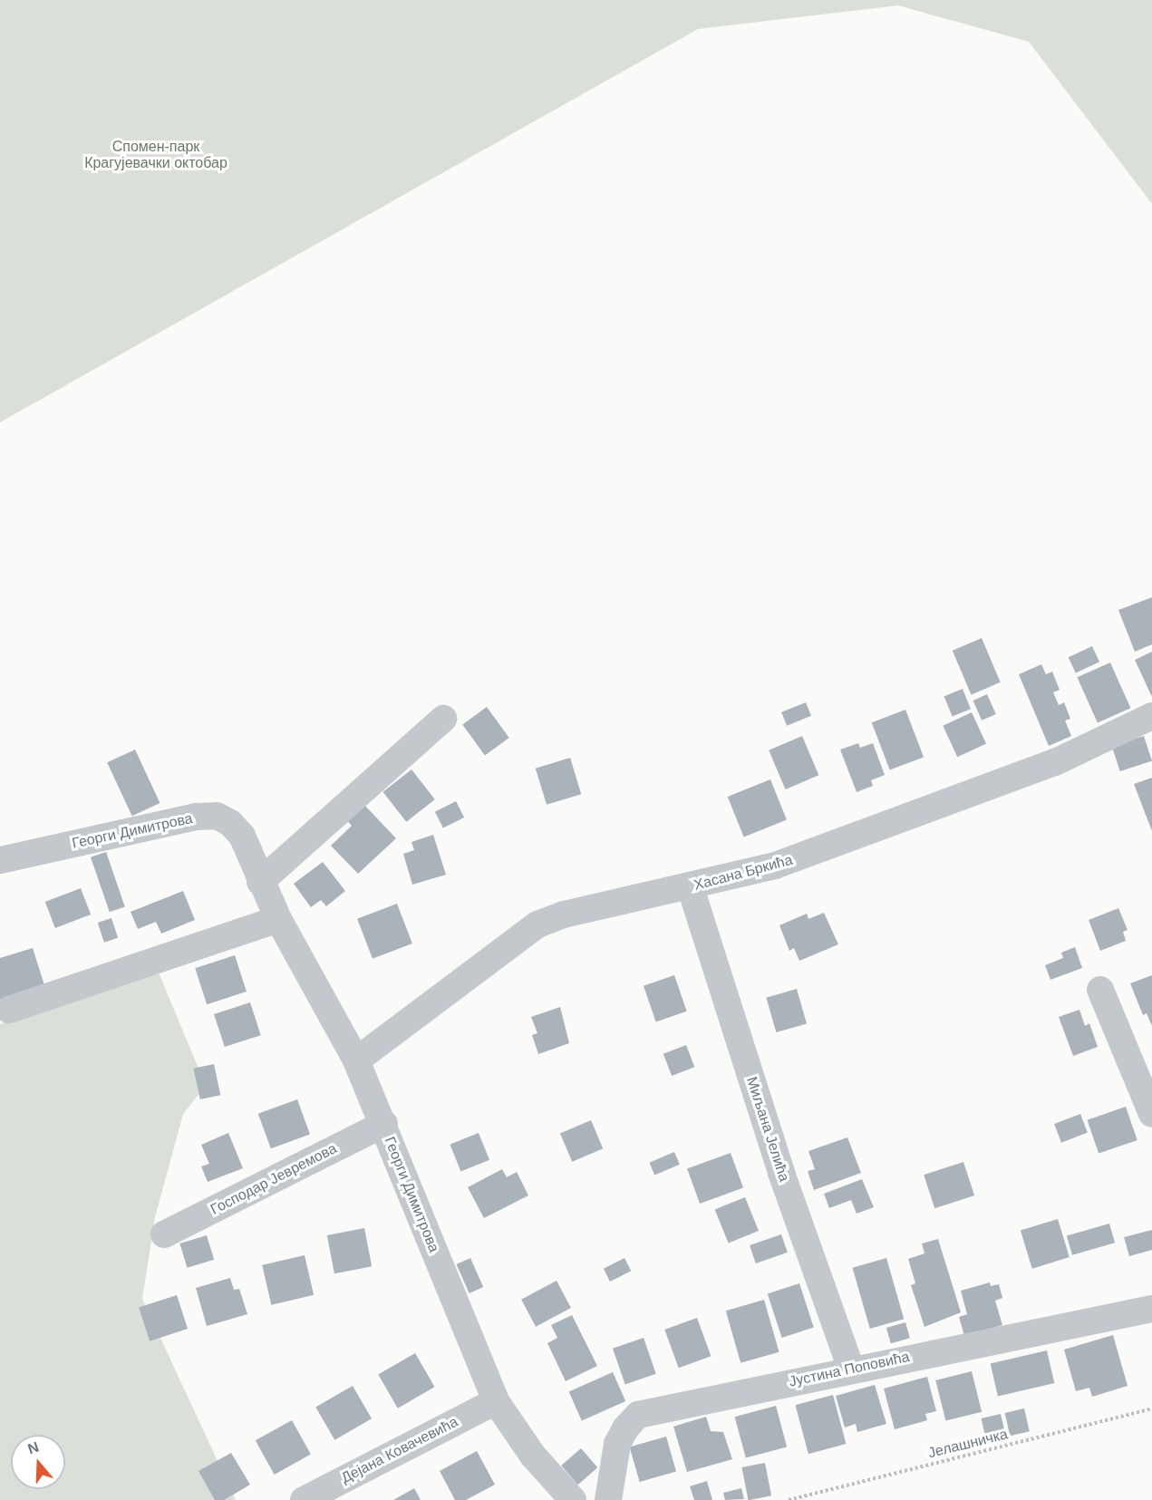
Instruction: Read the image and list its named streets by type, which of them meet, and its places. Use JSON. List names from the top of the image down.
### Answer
{
  "streets": {
    "street": [
      "Георги Димитрова",
      "Хасана Бркића",
      "Миљана Јелића",
      "Господар Јевремова",
      "Јустина Поповића",
      "Дејана Ковачевића"
    ],
    "path": ["Јелашничка"]
  },
  "crossings": [
    ["Георги Димитрова", "Хасана Бркића"],
    ["Георги Димитрова", "Господар Јевремова"],
    ["Георги Димитрова", "Дејана Ковачевића"],
    ["Хасана Бркића", "Миљана Јелића"],
    ["Миљана Јелића", "Јустина Поповића"]
  ],
  "parks": ["Спомен-парк Крагујевачки октобар"],
  "north": "top"
}
